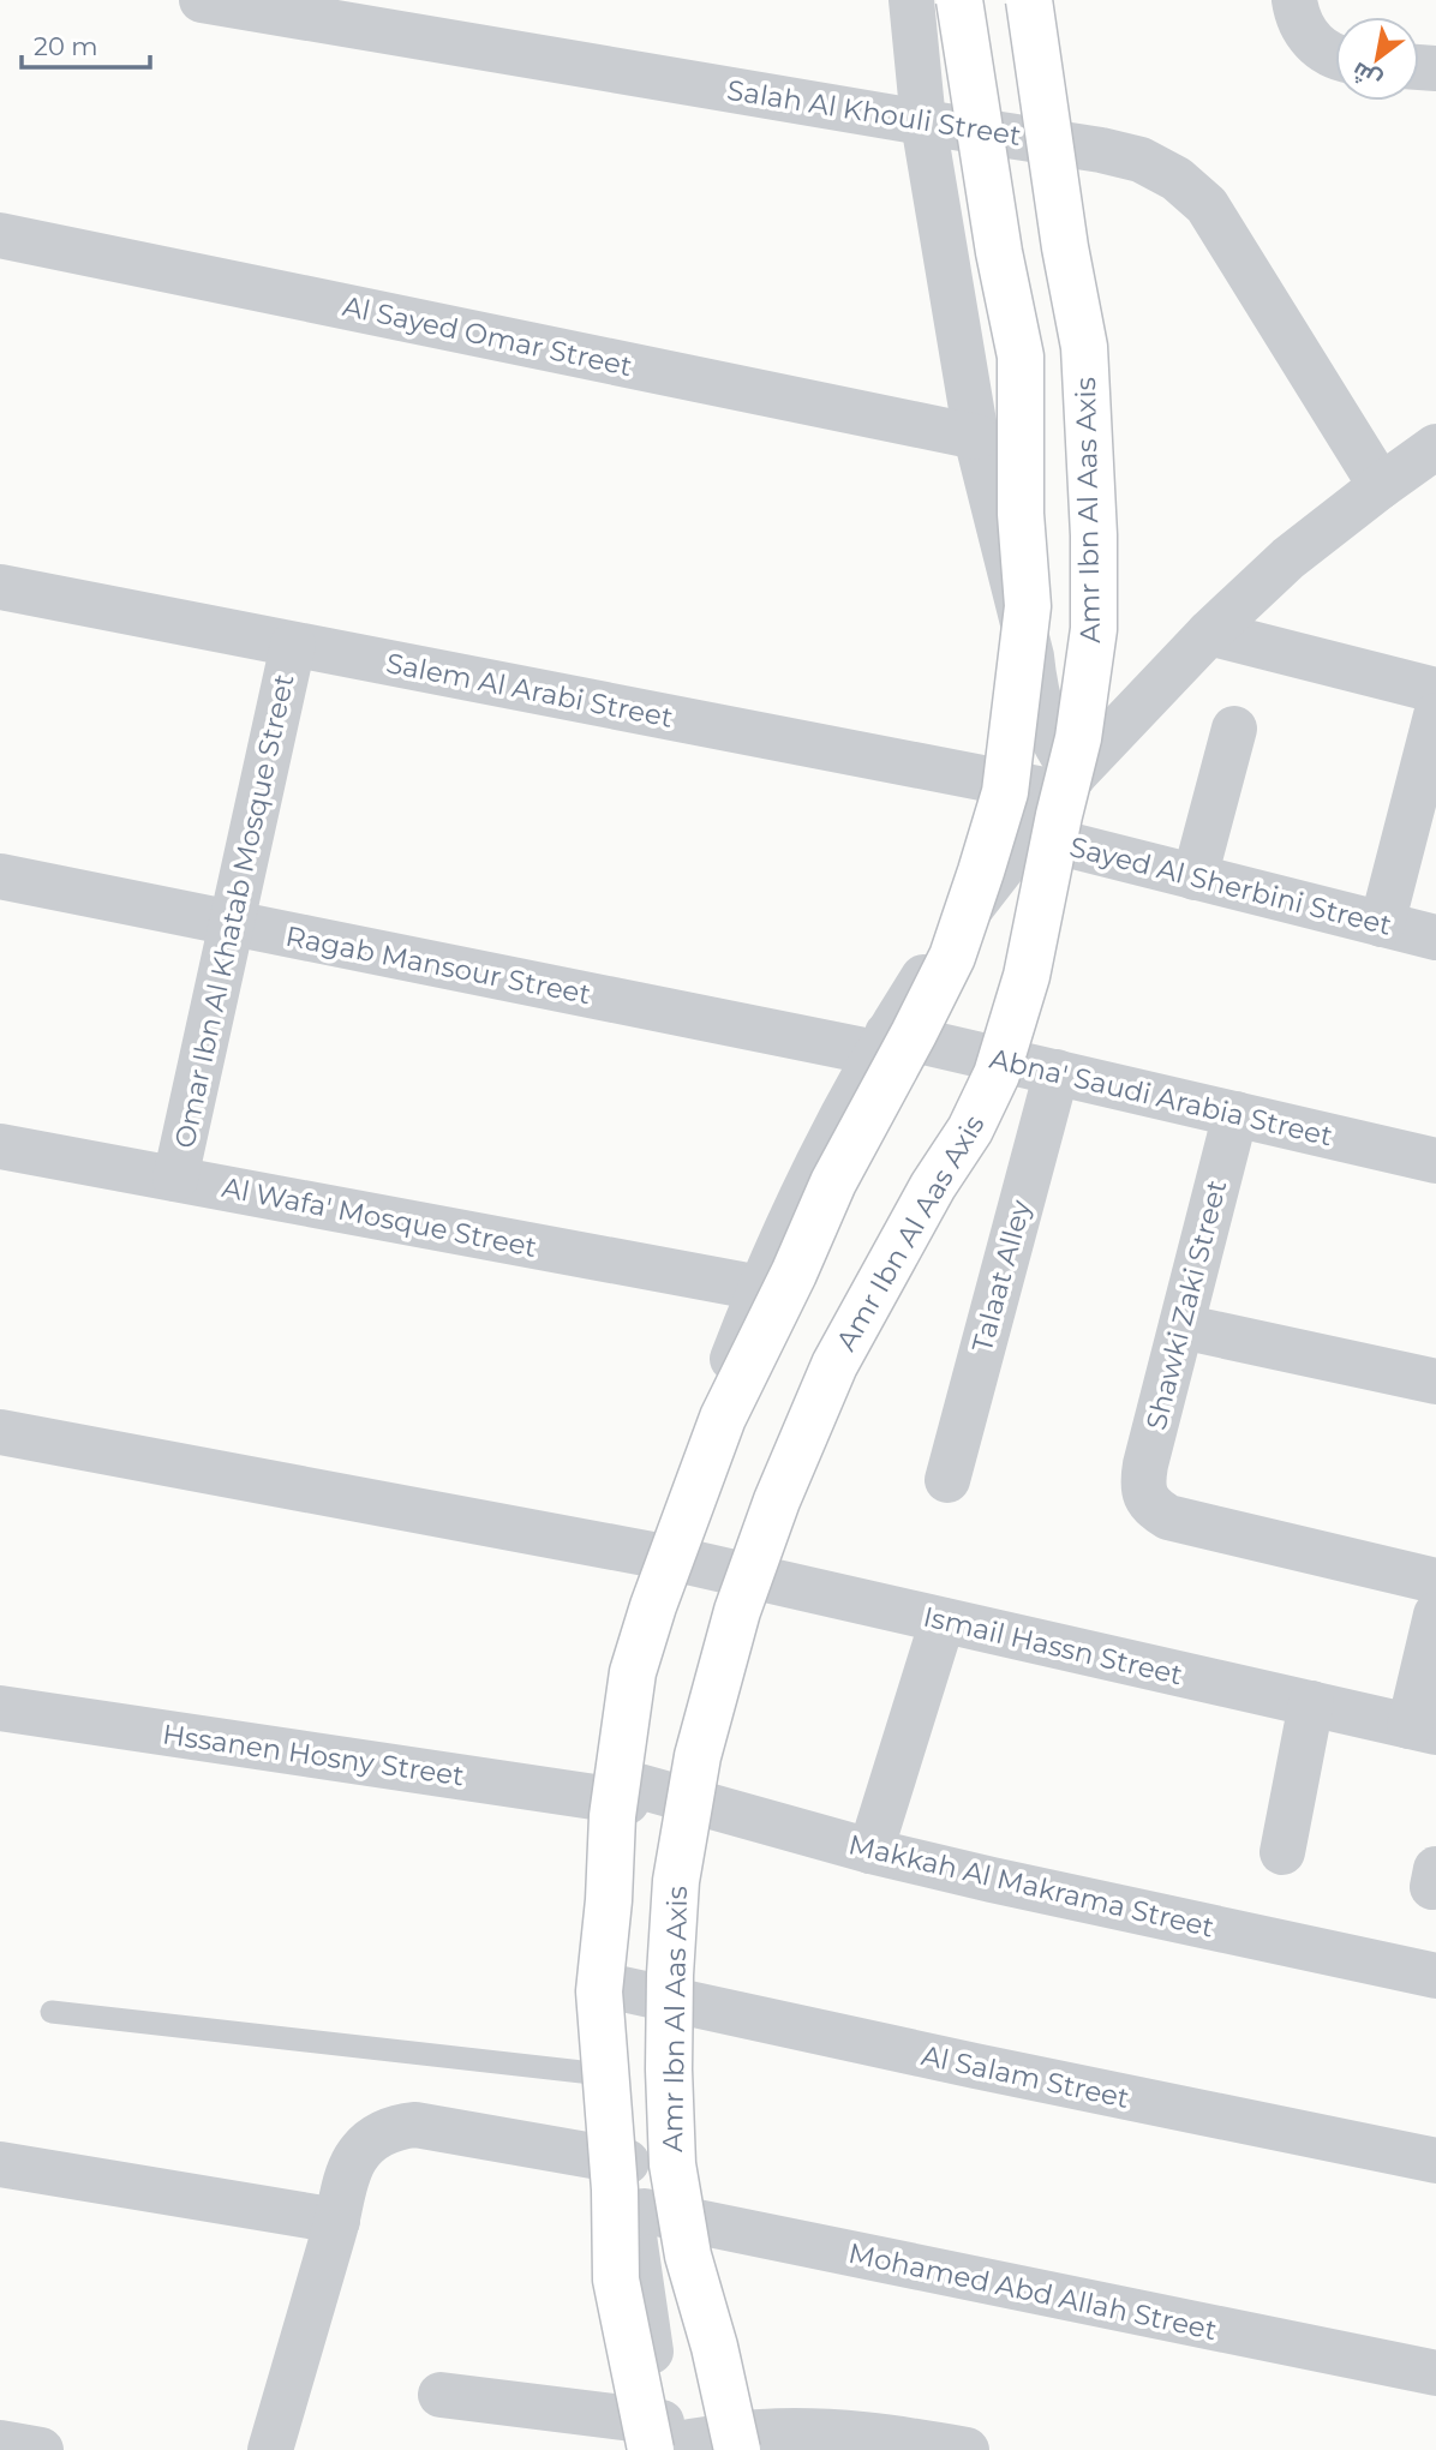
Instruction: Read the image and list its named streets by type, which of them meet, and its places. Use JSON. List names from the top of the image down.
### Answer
{
  "streets": {
    "main road": ["Amr Ibn Al Aas Axis"],
    "street": [
      "Salah Al Khouli Street",
      "Al Sayed Omar Street",
      "Salem Al Arabi Street",
      "Sayed Al Sherbini Street",
      "Omar Ibn Al Khatab Mosque Street",
      "Ragab Mansour Street",
      "Abna' Saudi Arabia Street",
      "Al Wafa' Mosque Street",
      "Talaat Alley",
      "Shawki Zaki Street",
      "Ismail Hassn Street",
      "Hssanen Hosny Street",
      "Makkah Al Makrama Street",
      "Al Salam Street",
      "Mohamed Abd Allah Street"
    ]
  },
  "crossings": [
    ["Salem Al Arabi Street", "Omar Ibn Al Khatab Mosque Street"],
    ["Omar Ibn Al Khatab Mosque Street", "Ragab Mansour Street"],
    ["Omar Ibn Al Khatab Mosque Street", "Al Wafa' Mosque Street"],
    ["Ragab Mansour Street", "Abna' Saudi Arabia Street"],
    ["Abna' Saudi Arabia Street", "Talaat Alley"],
    ["Abna' Saudi Arabia Street", "Shawki Zaki Street"],
    ["Hssanen Hosny Street", "Makkah Al Makrama Street"]
  ],
  "scale_bar": "20 m",
  "north": "bottom left"
}
